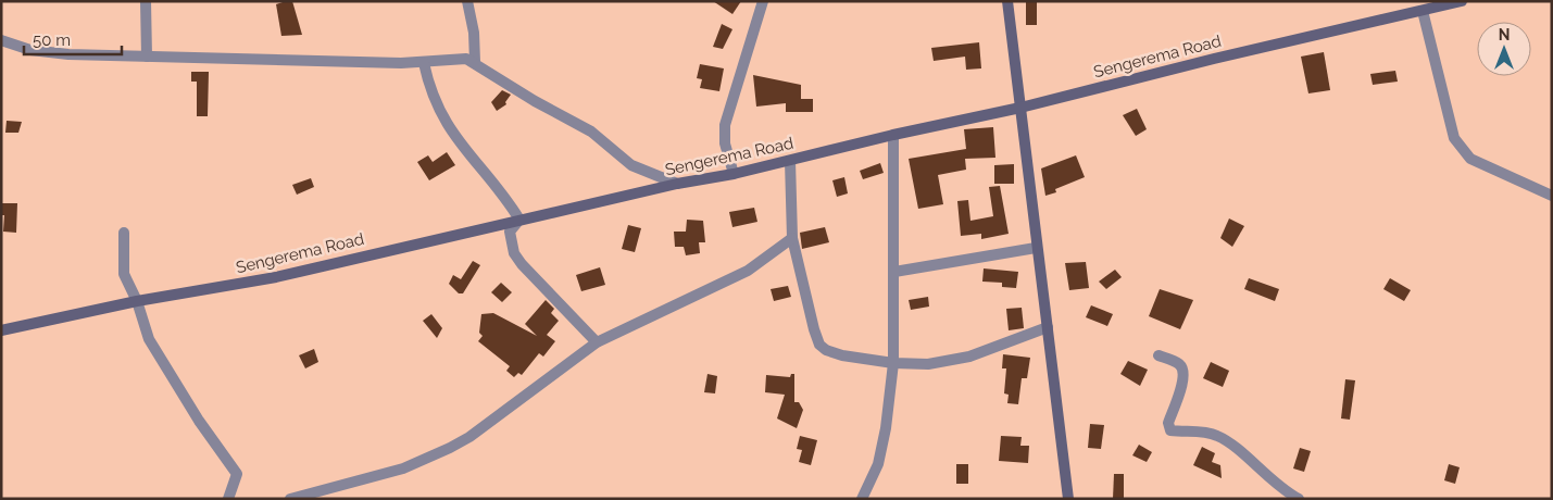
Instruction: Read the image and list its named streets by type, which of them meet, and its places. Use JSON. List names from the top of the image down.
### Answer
{
  "streets": {
    "main road": ["Sengerema Road"]
  },
  "scale_bar": "50 m",
  "north": "top"
}
